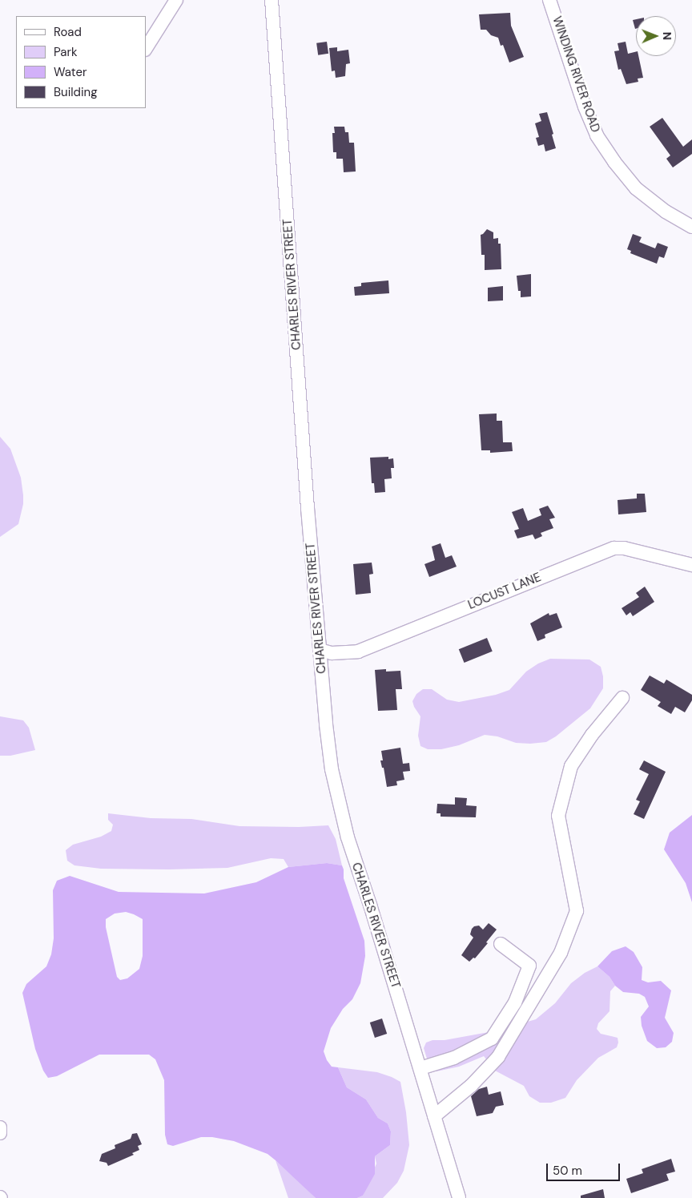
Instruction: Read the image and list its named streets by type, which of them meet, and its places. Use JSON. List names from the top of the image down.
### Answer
{
  "streets": {
    "street": ["WINDING RIVER ROAD", "CHARLES RIVER STREET", "LOCUST LANE"]
  },
  "crossings": [
    ["CHARLES RIVER STREET", "LOCUST LANE"]
  ],
  "legend": [
    "Road",
    "Park",
    "Water",
    "Building"
  ],
  "scale_bar": "50 m",
  "north": "right"
}
